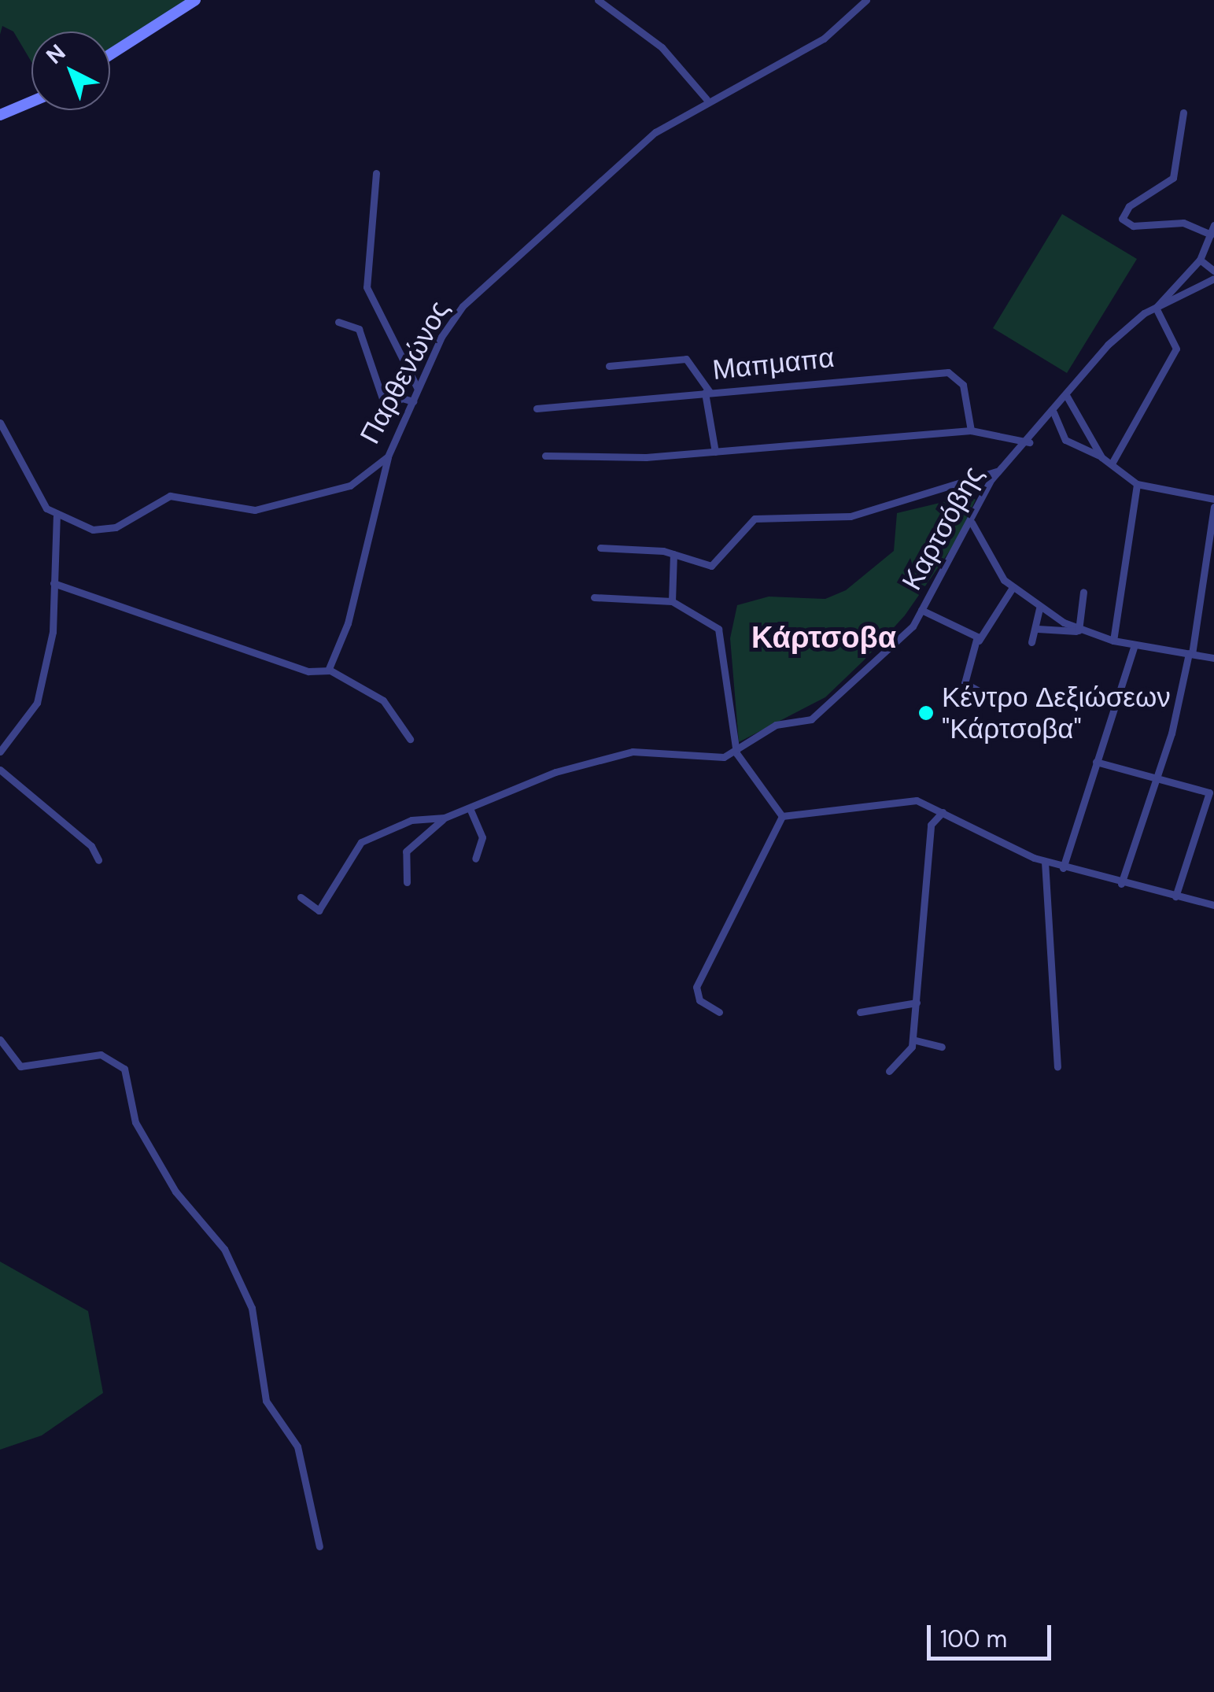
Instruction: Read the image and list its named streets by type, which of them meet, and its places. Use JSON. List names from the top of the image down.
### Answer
{
  "streets": {
    "street": ["Μαπμαπα", "Παρθενώνος", "Καρτσόβης"]
  },
  "districts": ["Κάρτσοβα"],
  "places": ["Κέντρο Δεξιώσεων \"Κάρτσοβα\""],
  "scale_bar": "100 m",
  "north": "top left"
}
